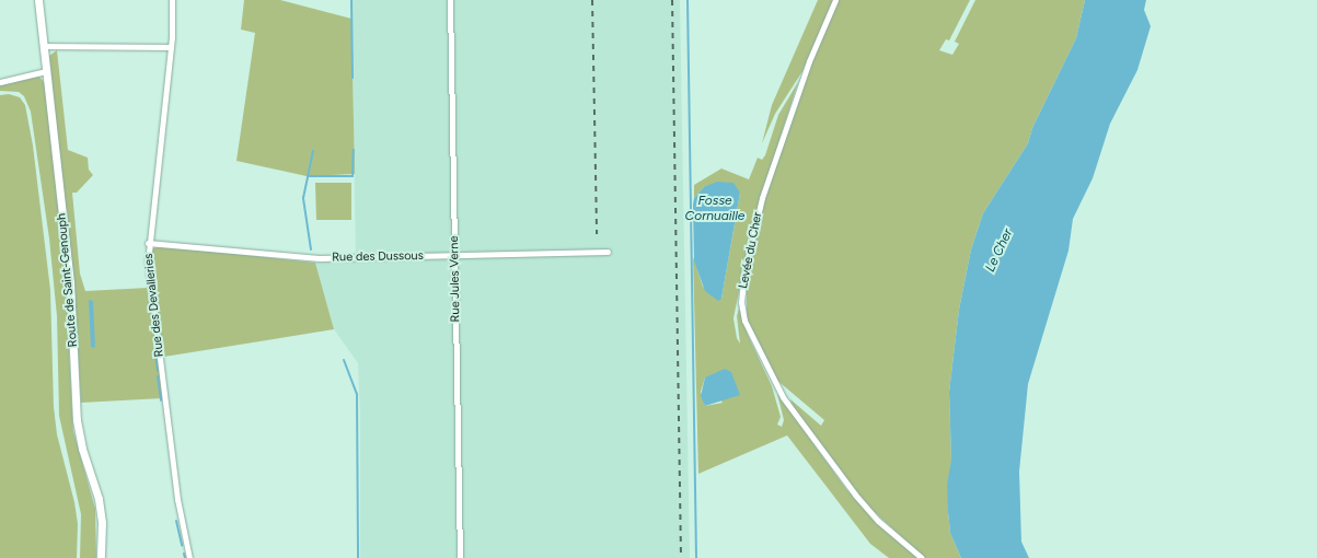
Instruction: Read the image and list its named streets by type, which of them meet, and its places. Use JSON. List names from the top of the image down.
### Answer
{
  "streets": {
    "street": [
      "Levée du Cher",
      "Rue des Dussous",
      "Rue Jules Verne",
      "Route de Saint-Genouph",
      "Rue des Devalleries"
    ]
  },
  "crossings": [
    ["Rue des Dussous", "Rue Jules Verne"],
    ["Rue des Dussous", "Rue des Devalleries"]
  ],
  "water": ["Fosse Cornuaille", "Le Cher"]
}
